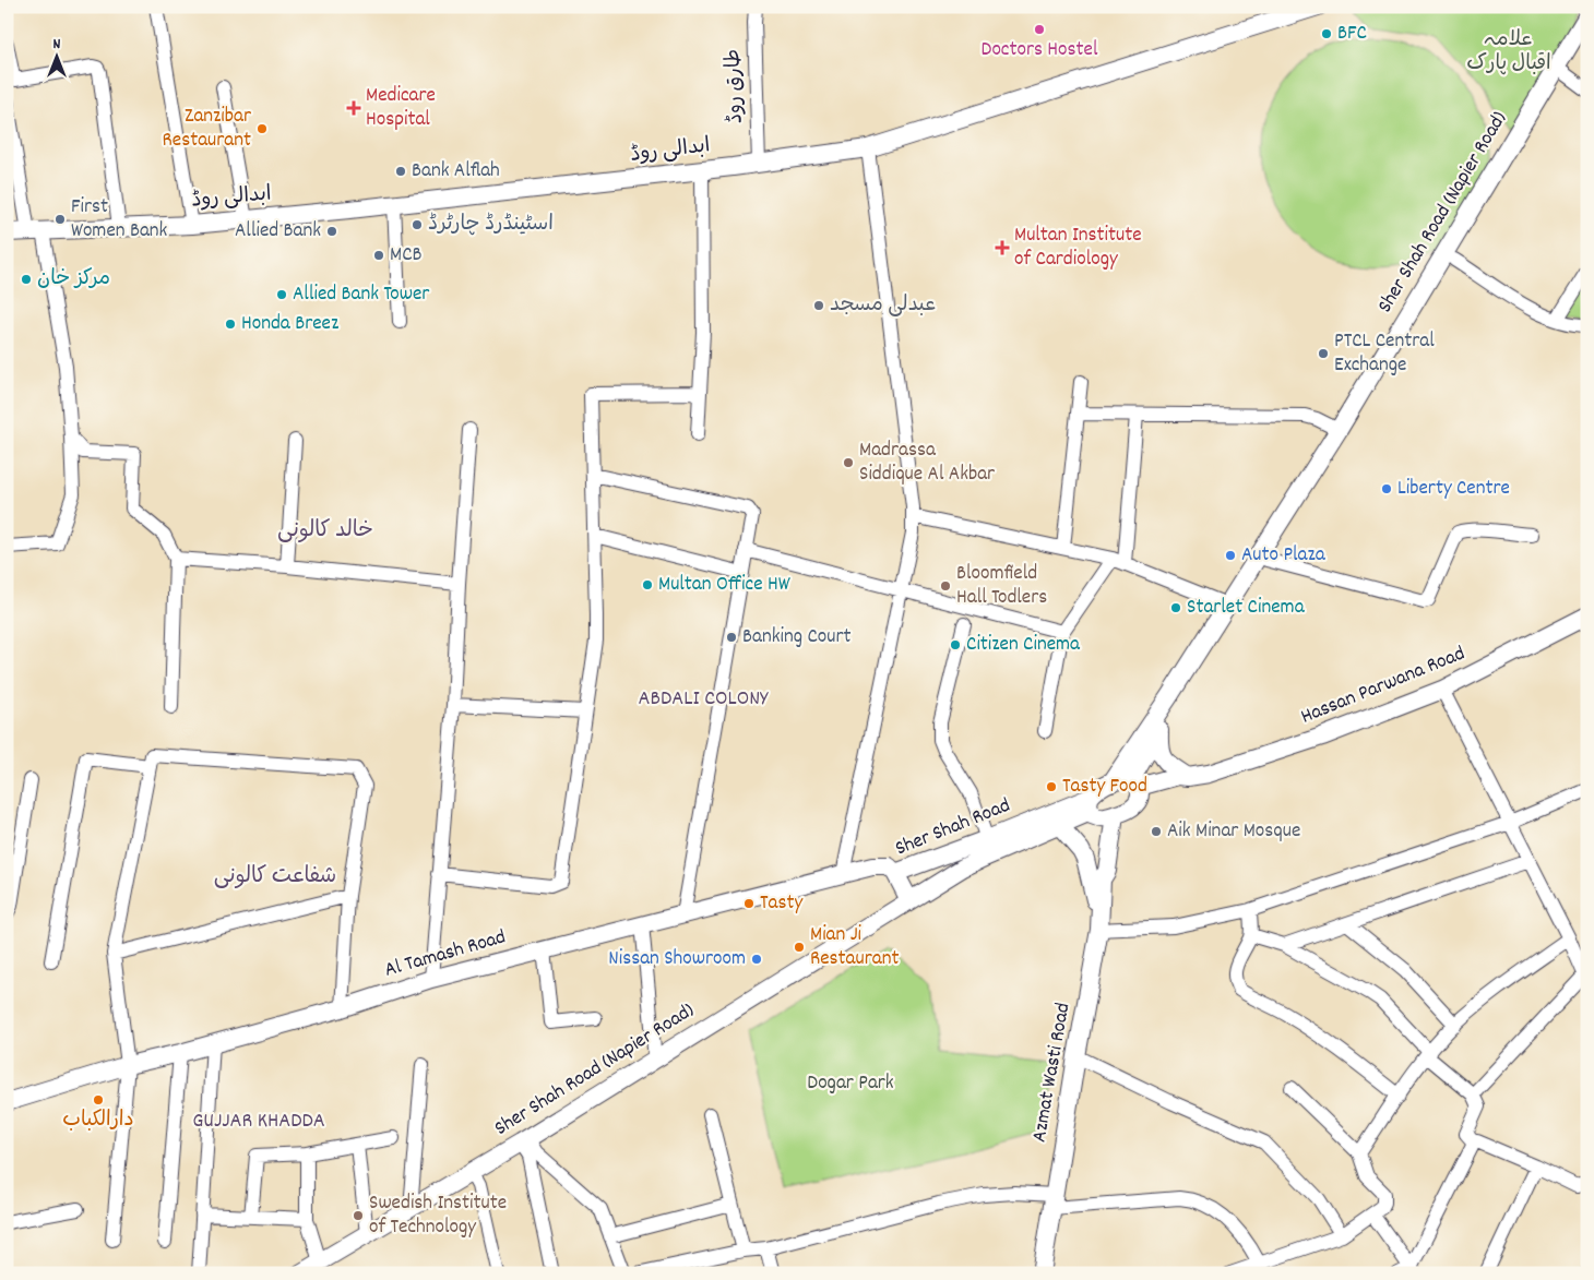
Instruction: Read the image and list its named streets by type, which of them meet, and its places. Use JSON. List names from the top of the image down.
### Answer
{
  "streets": {
    "main road": [
      "ابدالی روڈ",
      "Sher Shah Road (Napier Road)",
      "Hassan Parwana Road",
      "Sher Shah Road",
      "Al Tamash Road",
      "Azmat Wasti Road"
    ],
    "street": ["طارق روڈ"]
  },
  "crossings": [
    ["طارق روڈ", "ابدالی روڈ"],
    ["Sher Shah Road (Napier Road)", "Sher Shah Road"],
    ["Sher Shah Road", "Al Tamash Road"],
    ["Sher Shah Road", "Azmat Wasti Road"]
  ],
  "districts": [
    "خالد کالونی",
    "ABDALI COLONY",
    "شفاعت کالونی",
    "GUJJAR KHADDA"
  ],
  "parks": ["علامہ اقبال پارک", "Dogar Park"],
  "places": {
    "other": [
      "Doctors Hostel",
      "BFC",
      "Zanzibar Restaurant",
      "Bank Alflah",
      "First Women Bank",
      "اسٹینڈرڈ چارٹرڈ",
      "Allied Bank",
      "MCB",
      "مرکز خان",
      "Allied Bank Tower",
      "عبدلی مسجد",
      "Honda Breez",
      "PTCL Central Exchange",
      "Madrassa Siddique Al Akbar",
      "Liberty Centre",
      "Auto Plaza",
      "Multan Office HW",
      "Bloomfield Hall Todlers",
      "Starlet Cinema",
      "Banking Court",
      "Citizen Cinema",
      "Tasty Food",
      "Aik Minar Mosque",
      "Tasty",
      "Mian Ji Restaurant",
      "Nissan Showroom",
      "دارالکباب",
      "Swedish Institute of Technology"
    ],
    "health": ["Medicare Hospital", "Multan Institute of Cardiology"]
  },
  "north": "top"
}
